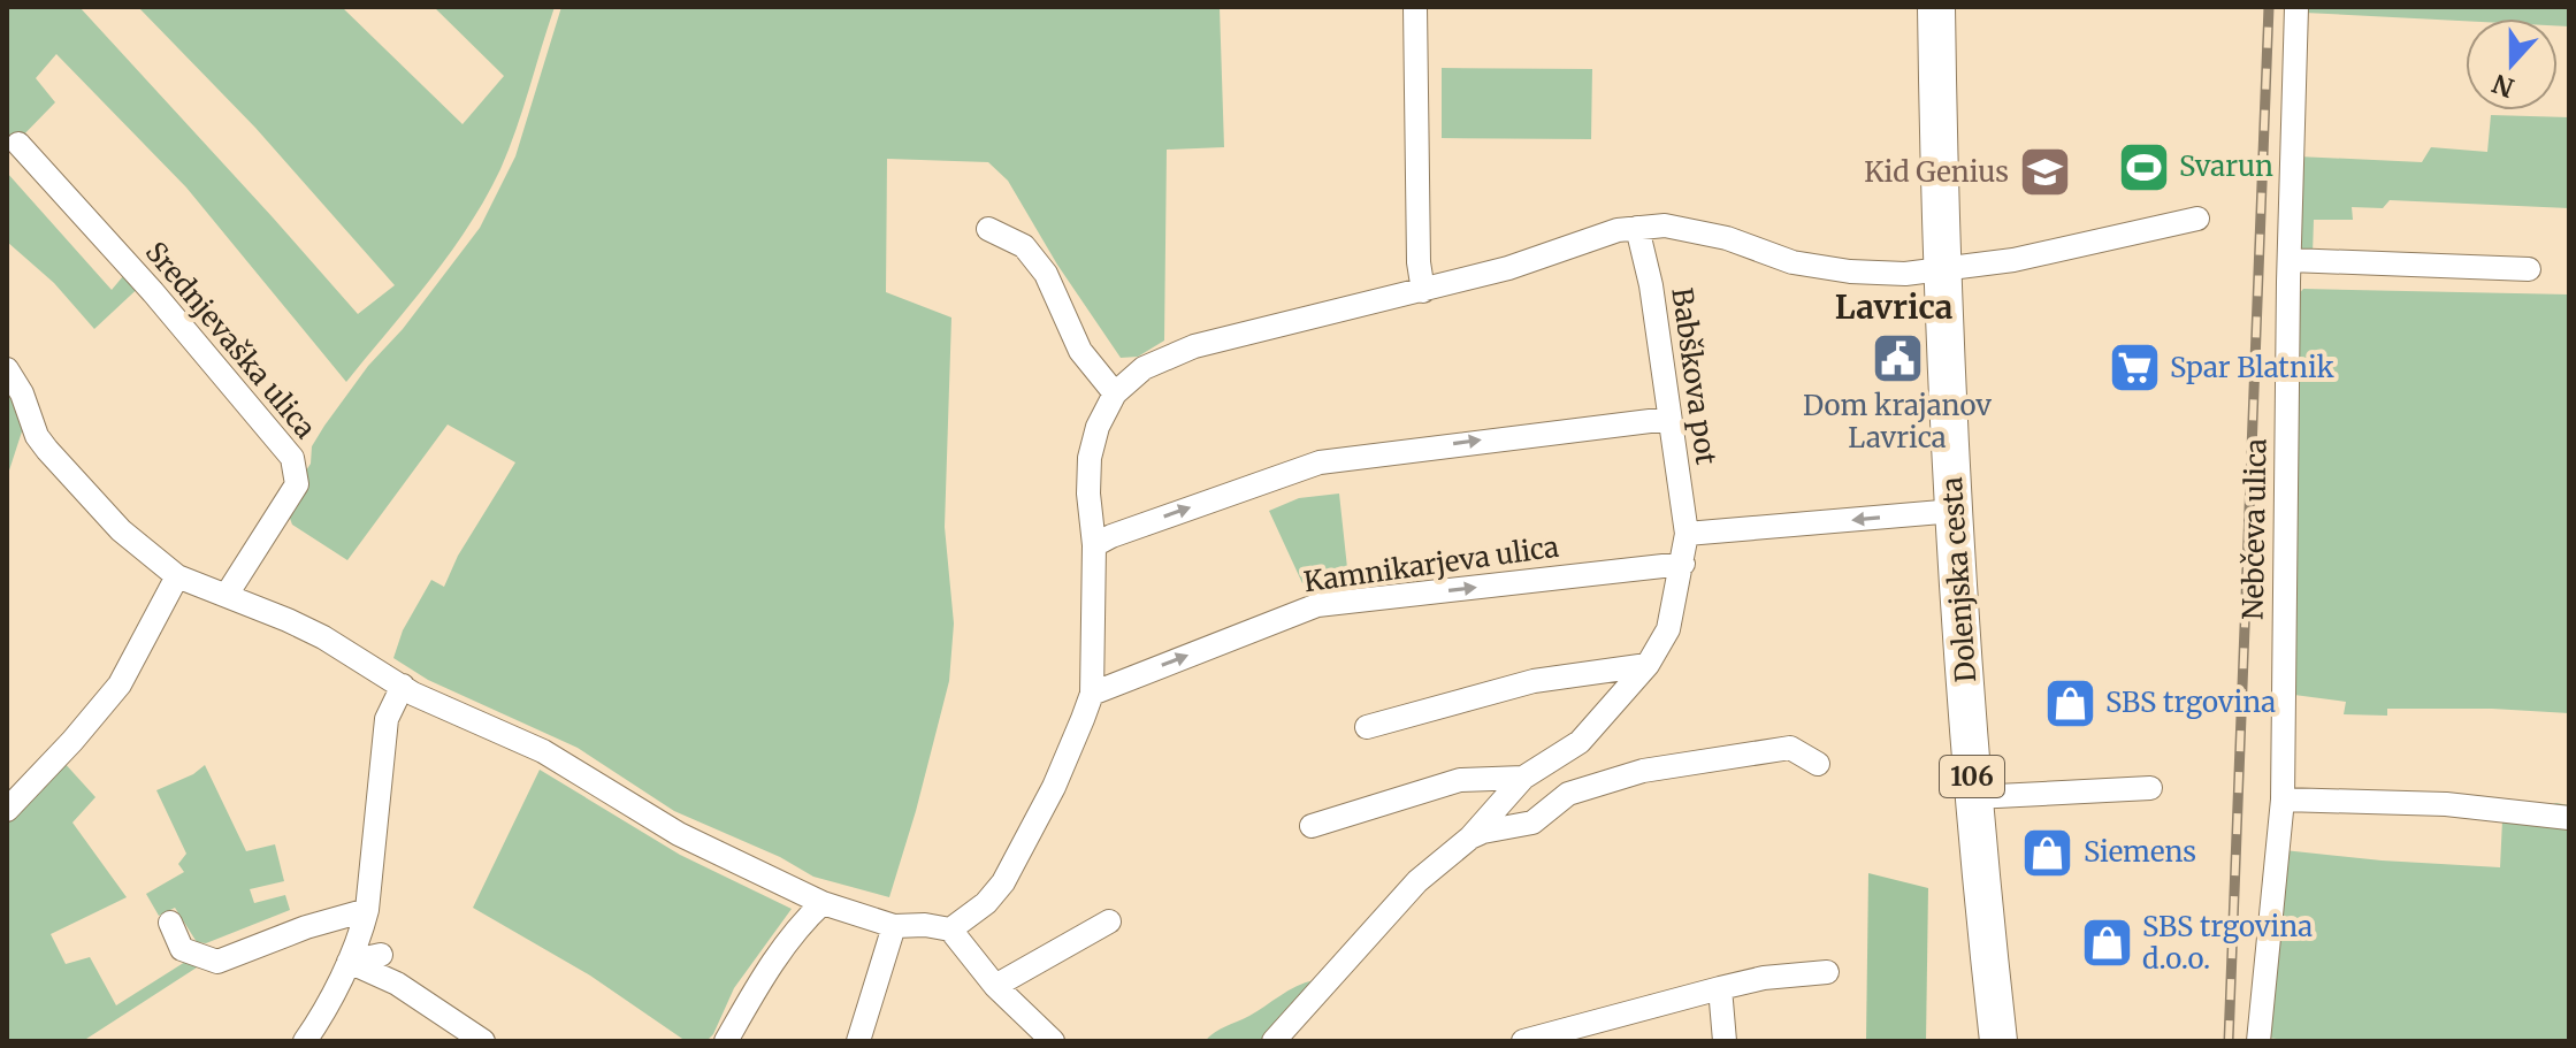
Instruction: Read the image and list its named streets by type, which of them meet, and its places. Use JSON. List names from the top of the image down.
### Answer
{
  "streets": {
    "main road": ["Dolenjska cesta", "106"],
    "street": [
      "Srednjevaška ulica",
      "Babškova pot",
      "Nebčeva ulica",
      "Kamnikarjeva ulica"
    ]
  },
  "crossings": [
    ["Babškova pot", "Kamnikarjeva ulica"]
  ],
  "districts": ["Lavrica"],
  "places": {
    "sports": ["Svarun"],
    "school or university": ["Kid Genius"],
    "public building": ["Dom krajanov Lavrica"],
    "supermarket": ["Spar Blatnik"],
    "shop": ["SBS trgovina", "Siemens", "SBS trgovina d.o.o."]
  },
  "north": "bottom"
}
